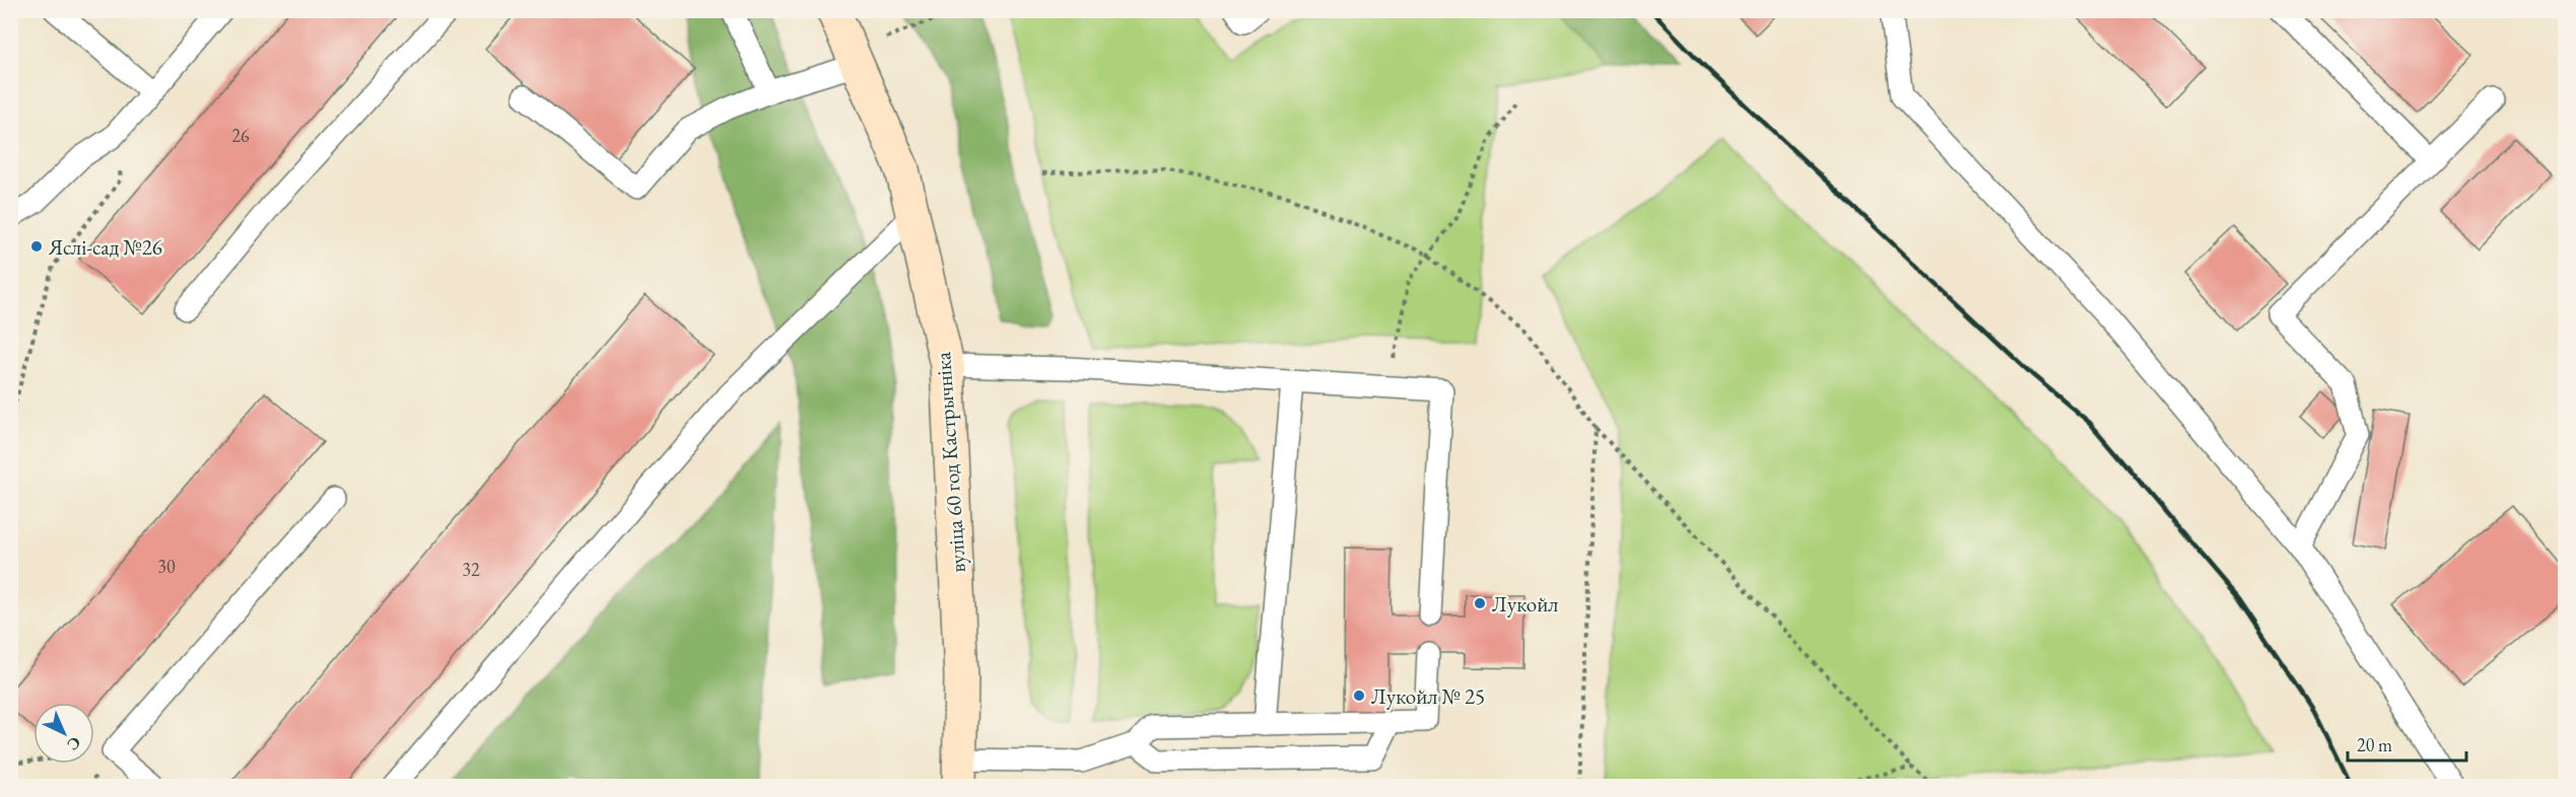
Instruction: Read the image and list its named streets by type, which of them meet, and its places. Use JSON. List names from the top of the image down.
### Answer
{
  "streets": {
    "street": ["вуліца 60 год Кастрычніка"]
  },
  "places": ["Яслі-сад №26", "Лукойл", "Лукойл № 25"],
  "house_numbers": ["26", "30", "32"],
  "scale_bar": "20 m",
  "north": "bottom right"
}
